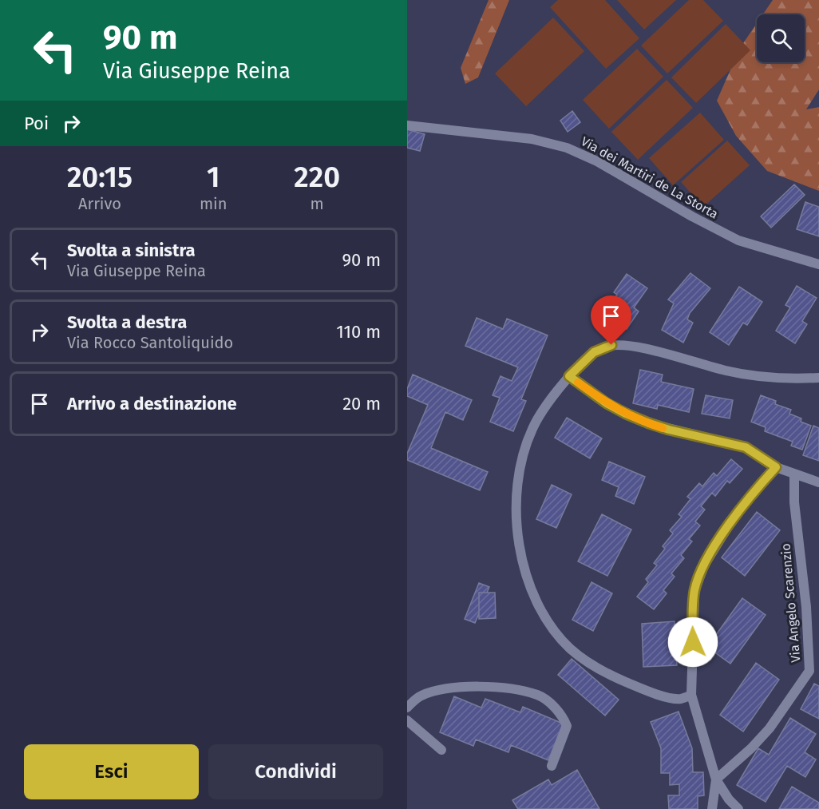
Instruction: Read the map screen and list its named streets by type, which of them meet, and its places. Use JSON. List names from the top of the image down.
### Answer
{
  "streets": {
    "street": ["Via dei Martiri de La Storta", "Via Angelo Scarenzio"]
  },
  "page": {
    "turn": ["90 m", "Via Giuseppe Reina"],
    "then": "Poi",
    "eta": [
      "20:15",
      "Arrivo",
      "1",
      "min",
      "220",
      "m"
    ],
    "list": [
      {
        "name": "Svolta a sinistra",
        "note": "Via Giuseppe Reina",
        "value": "90 m"
      },
      {
        "name": "Svolta a destra",
        "note": "Via Rocco Santoliquido",
        "value": "110 m"
      },
      {
        "name": "Arrivo a destinazione",
        "value": "20 m"
      }
    ],
    "buttons": ["Esci", "Condividi"]
  }
}
